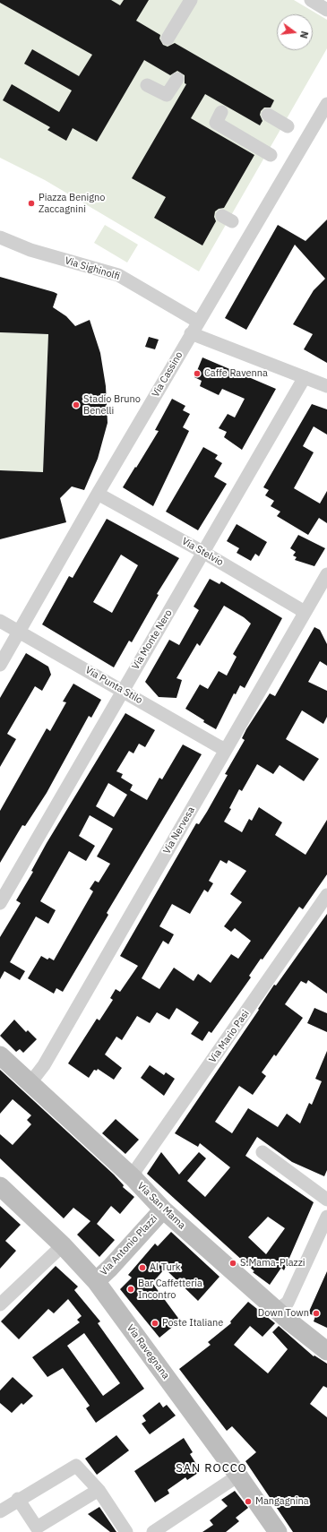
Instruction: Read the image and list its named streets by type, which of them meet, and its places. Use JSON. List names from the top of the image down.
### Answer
{
  "streets": {
    "street": [
      "Via Sighinolfi",
      "Via Cassino",
      "Via Stelvio",
      "Via Monte Nero",
      "Via Punta Stilo",
      "Via Nervesa",
      "Via Mario Pasi",
      "Via San Mama",
      "Via Antonio Plazzi",
      "Via Ravegnana"
    ]
  },
  "crossings": [
    ["Via Sighinolfi", "Via Cassino"],
    ["Via Cassino", "Via Stelvio"],
    ["Via Cassino", "Via Punta Stilo"],
    ["Via Stelvio", "Via Monte Nero"],
    ["Via Stelvio", "Via Nervesa"],
    ["Via Monte Nero", "Via Punta Stilo"],
    ["Via Punta Stilo", "Via Nervesa"],
    ["Via Nervesa", "Via San Mama"],
    ["Via Mario Pasi", "Via San Mama"],
    ["Via San Mama", "Via Antonio Plazzi"],
    ["Via Antonio Plazzi", "Via Ravegnana"]
  ],
  "districts": ["SAN ROCCO"],
  "places": [
    "Piazza Benigno Zaccagnini",
    "Caffe Ravenna",
    "Stadio Bruno Benelli",
    "S.Mama-Plazzi",
    "Al Turk",
    "Bar Caffetteria Incontro",
    "Down Town",
    "Poste Italiane",
    "Mangagnina"
  ],
  "north": "right"
}
